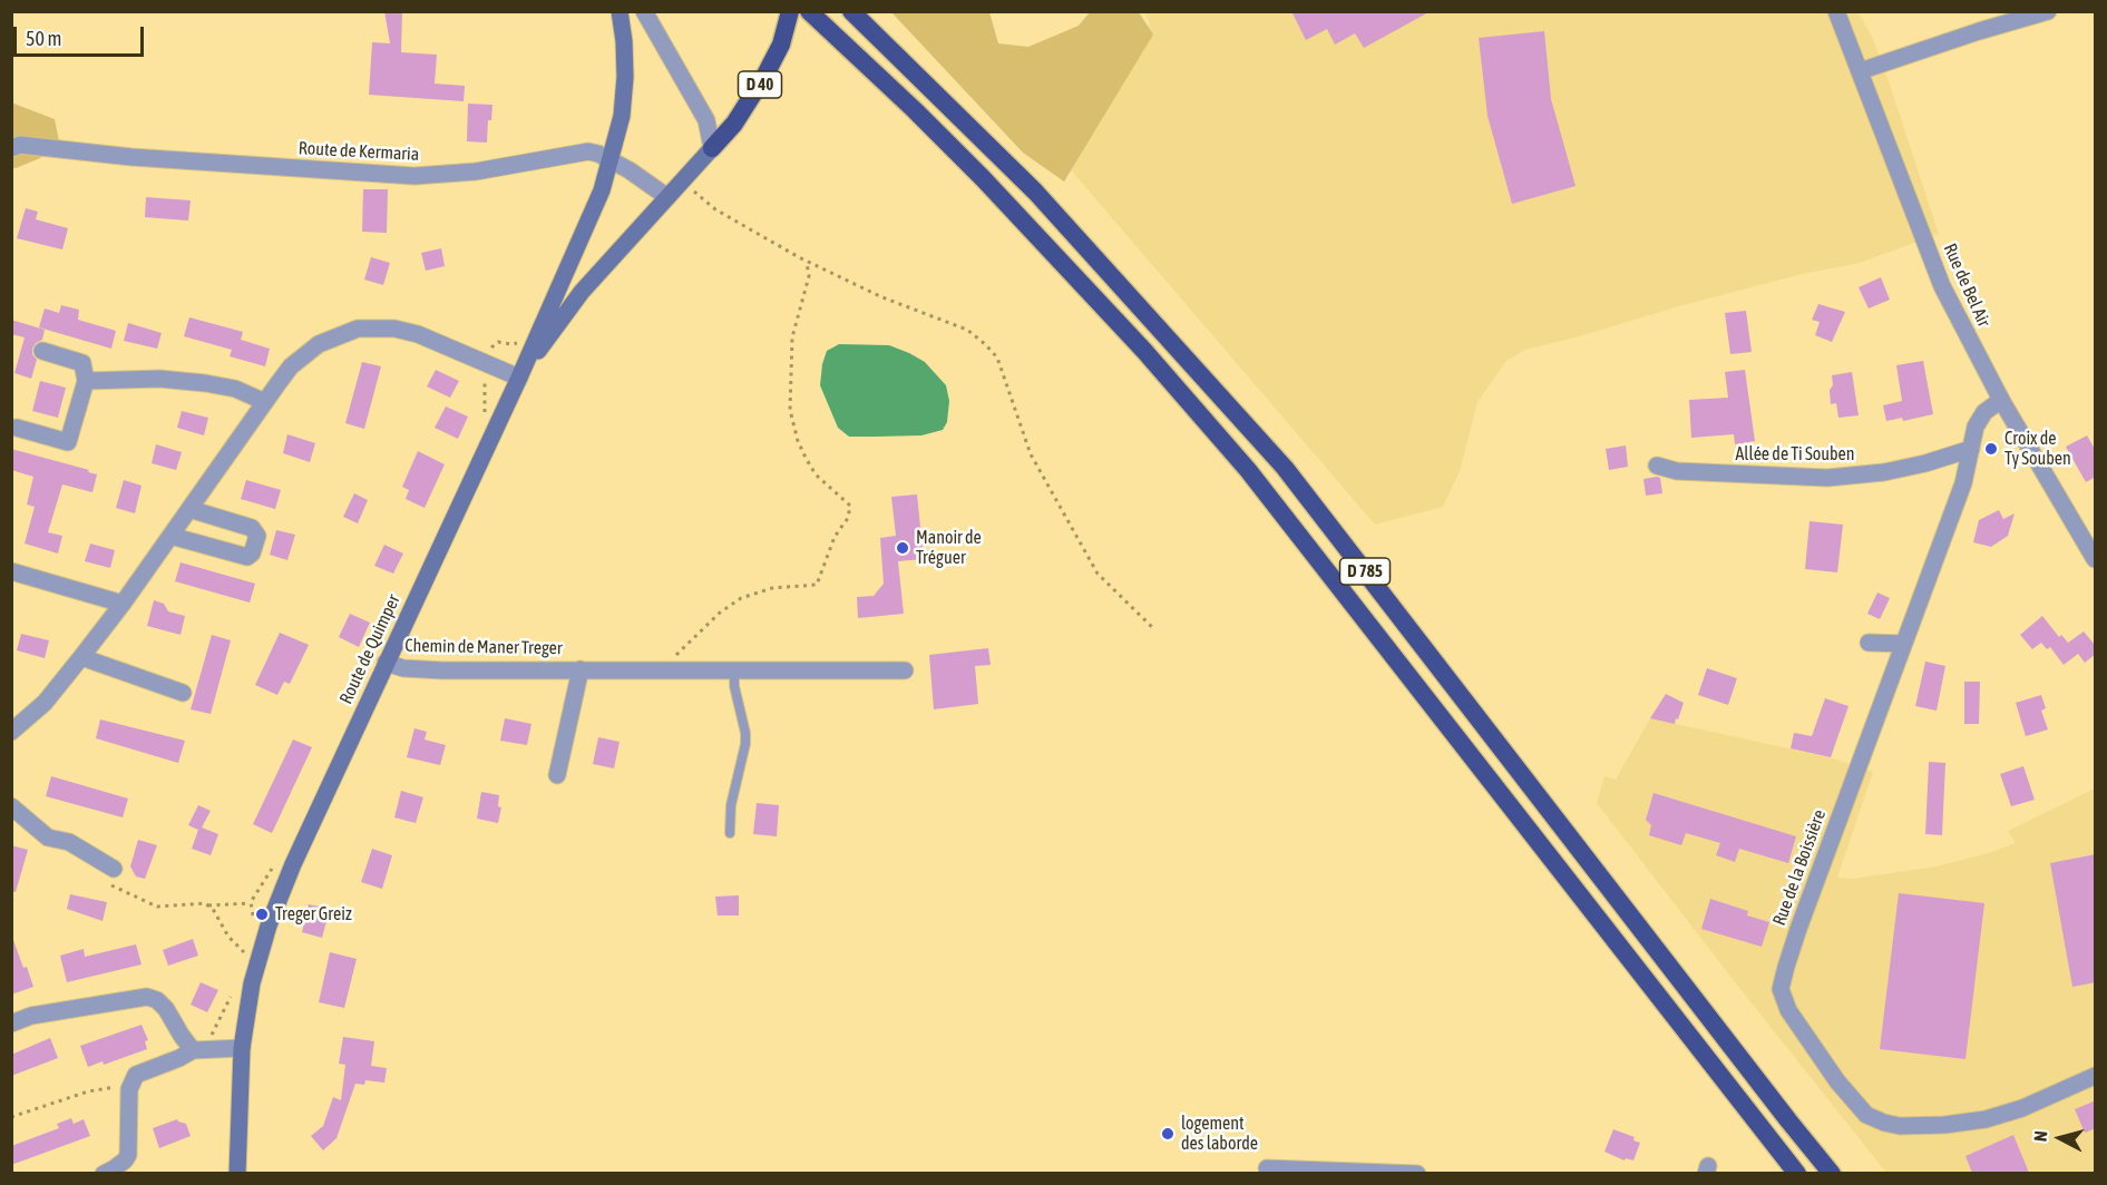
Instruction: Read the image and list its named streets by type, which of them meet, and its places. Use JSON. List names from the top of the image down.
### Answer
{
  "streets": {
    "highway": ["D 40", "D 785"],
    "main road": ["Route de Quimper"],
    "street": [
      "Route de Kermaria",
      "Rue de Bel Air",
      "Allée de Ti Souben",
      "Chemin de Maner Treger",
      "Rue de la Boissière"
    ]
  },
  "crossings": [
    ["D 40", "Route de Kermaria"],
    ["D 40", "Route de Quimper"],
    ["Route de Kermaria", "Route de Quimper"],
    ["Rue de Bel Air", "Rue de la Boissière"],
    ["Allée de Ti Souben", "Rue de la Boissière"],
    ["Chemin de Maner Treger", "Route de Quimper"]
  ],
  "places": [
    "Croix de Ty Souben",
    "Manoir de Tréguer",
    "Treger Greiz",
    "logement des laborde"
  ],
  "scale_bar": "50 m",
  "north": "left"
}
